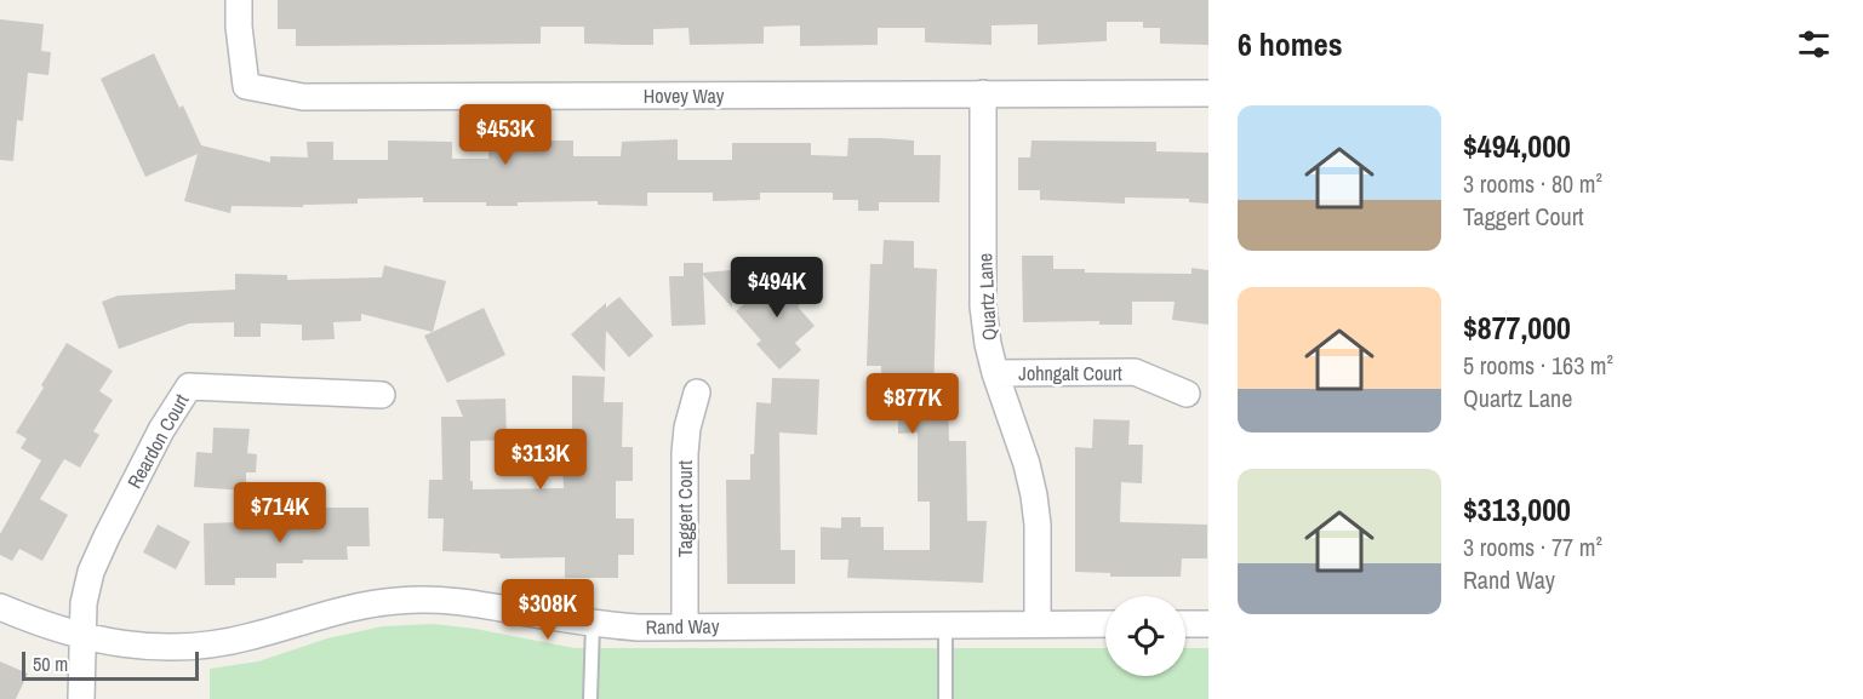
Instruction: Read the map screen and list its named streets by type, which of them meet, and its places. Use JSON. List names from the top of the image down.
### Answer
{
  "streets": {
    "street": [
      "Hovey Way",
      "Quartz Lane",
      "Johngalt Court",
      "Reardon Court",
      "Taggert Court",
      "Rand Way"
    ]
  },
  "crossings": [
    ["Hovey Way", "Quartz Lane"],
    ["Quartz Lane", "Johngalt Court"],
    ["Quartz Lane", "Rand Way"],
    ["Reardon Court", "Rand Way"],
    ["Taggert Court", "Rand Way"]
  ],
  "scale_bar": "50 m",
  "page": {
    "heading": "6 homes",
    "list": [
      {
        "name": "$494,000",
        "note": "3 rooms · 80 m² · Taggert Court"
      },
      {
        "name": "$877,000",
        "note": "5 rooms · 163 m² · Quartz Lane"
      },
      {
        "name": "$313,000",
        "note": "3 rooms · 77 m² · Rand Way"
      }
    ],
    "price": [
      "$453K",
      "$494K",
      "$877K",
      "$313K",
      "$714K",
      "$308K"
    ],
    "scale": "50 m"
  }
}
